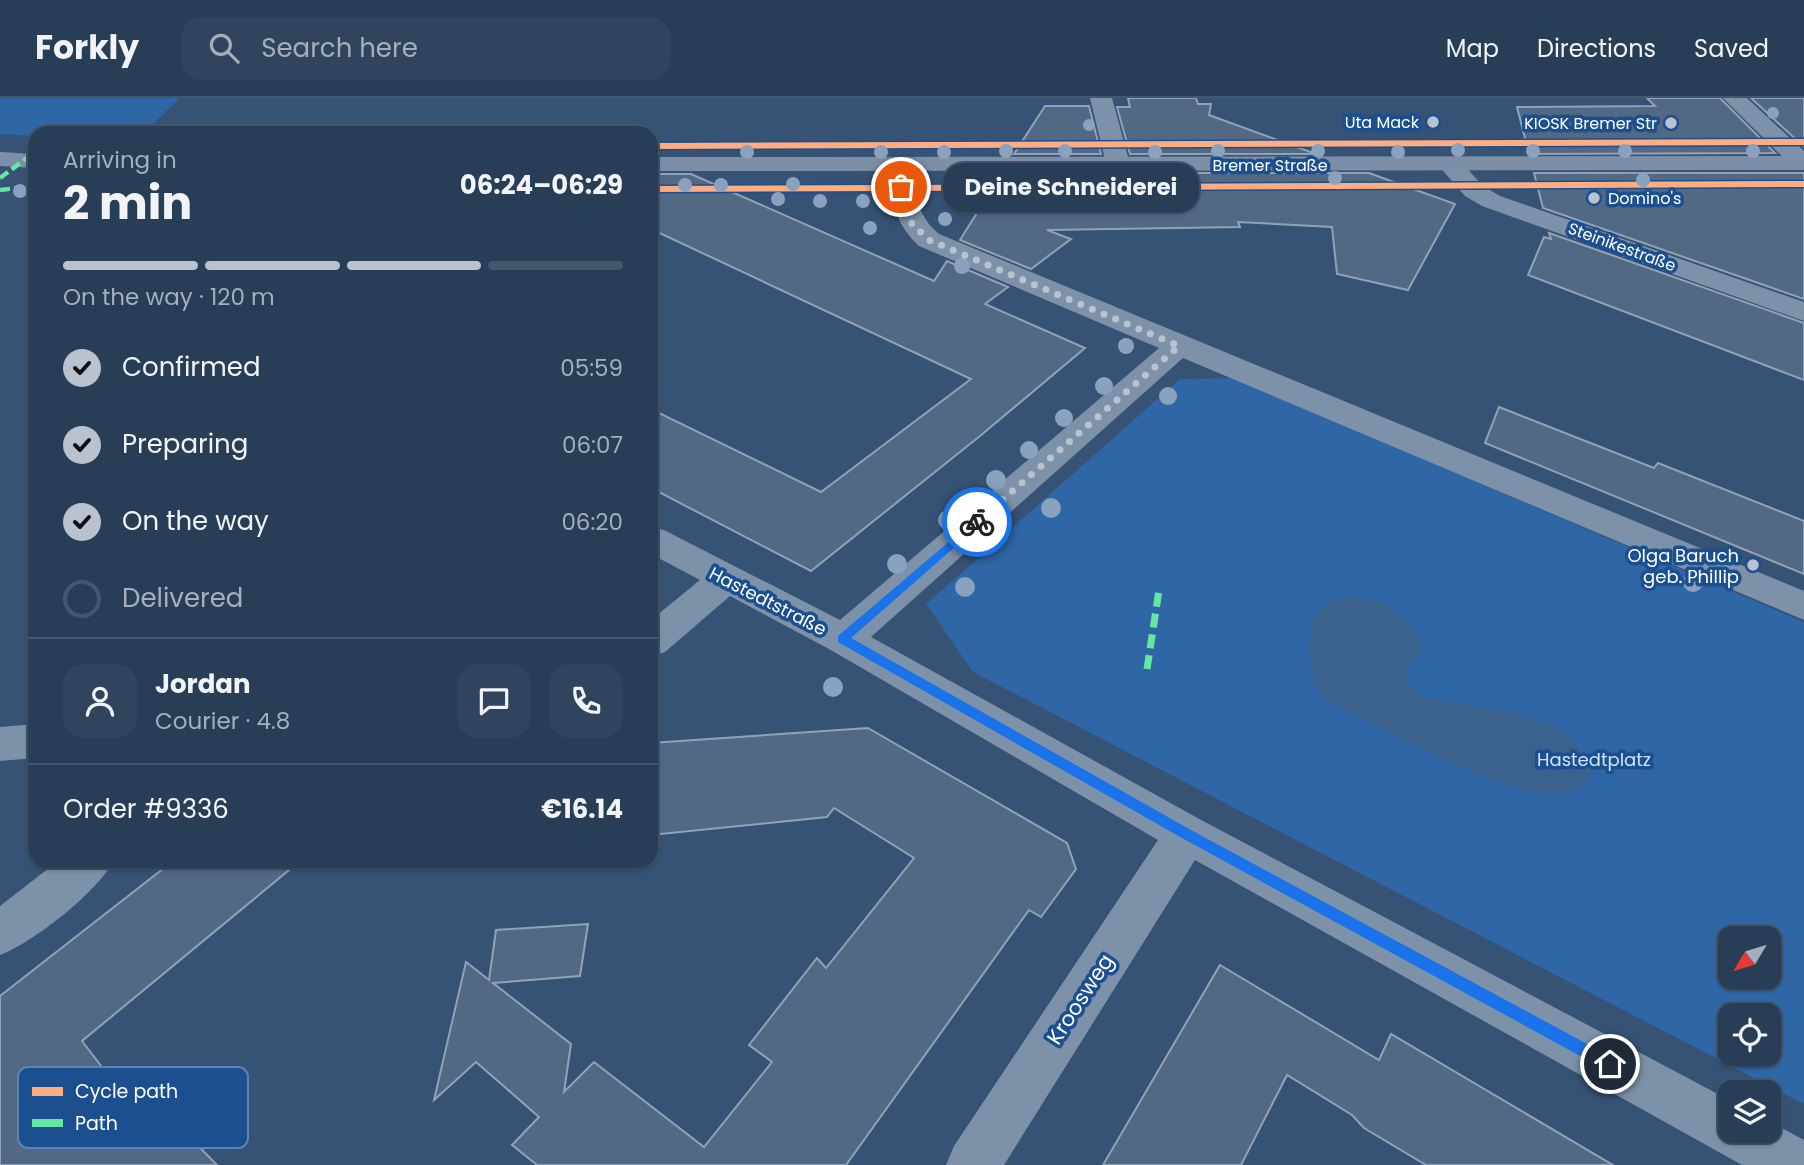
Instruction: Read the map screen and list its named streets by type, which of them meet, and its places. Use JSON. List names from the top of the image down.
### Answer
{
  "streets": {
    "main road": ["Bremer Straße"],
    "street": ["Steinikestraße", "Hastedtstraße", "Kroosweg"]
  },
  "crossings": [
    ["Bremer Straße", "Steinikestraße"],
    ["Hastedtstraße", "Kroosweg"]
  ],
  "parks": ["Hastedtplatz"],
  "places": [
    "Uta Mack",
    "KIOSK Bremer Str",
    "Deine Schneiderei",
    "Domino's",
    "Olga Baruch geb. Phillip"
  ],
  "legend": ["Cycle path", "Path"],
  "north": "bottom left",
  "page": {
    "header": "Forkly",
    "search": "Search here",
    "nav": ["Map", "Directions", "Saved"],
    "heading": ["2 min", "Arriving in", "06:24–06:29"],
    "panel": [
      "Jordan",
      "Courier · 4.8",
      "Order #9336",
      "€16.14"
    ],
    "bubble": "Deine Schneiderei",
    "bar": "On the way · 120 m",
    "list": [
      ["Confirmed", "05:59"],
      ["Preparing", "06:07"],
      ["On the way", "06:20"],
      "Delivered"
    ]
  }
}
